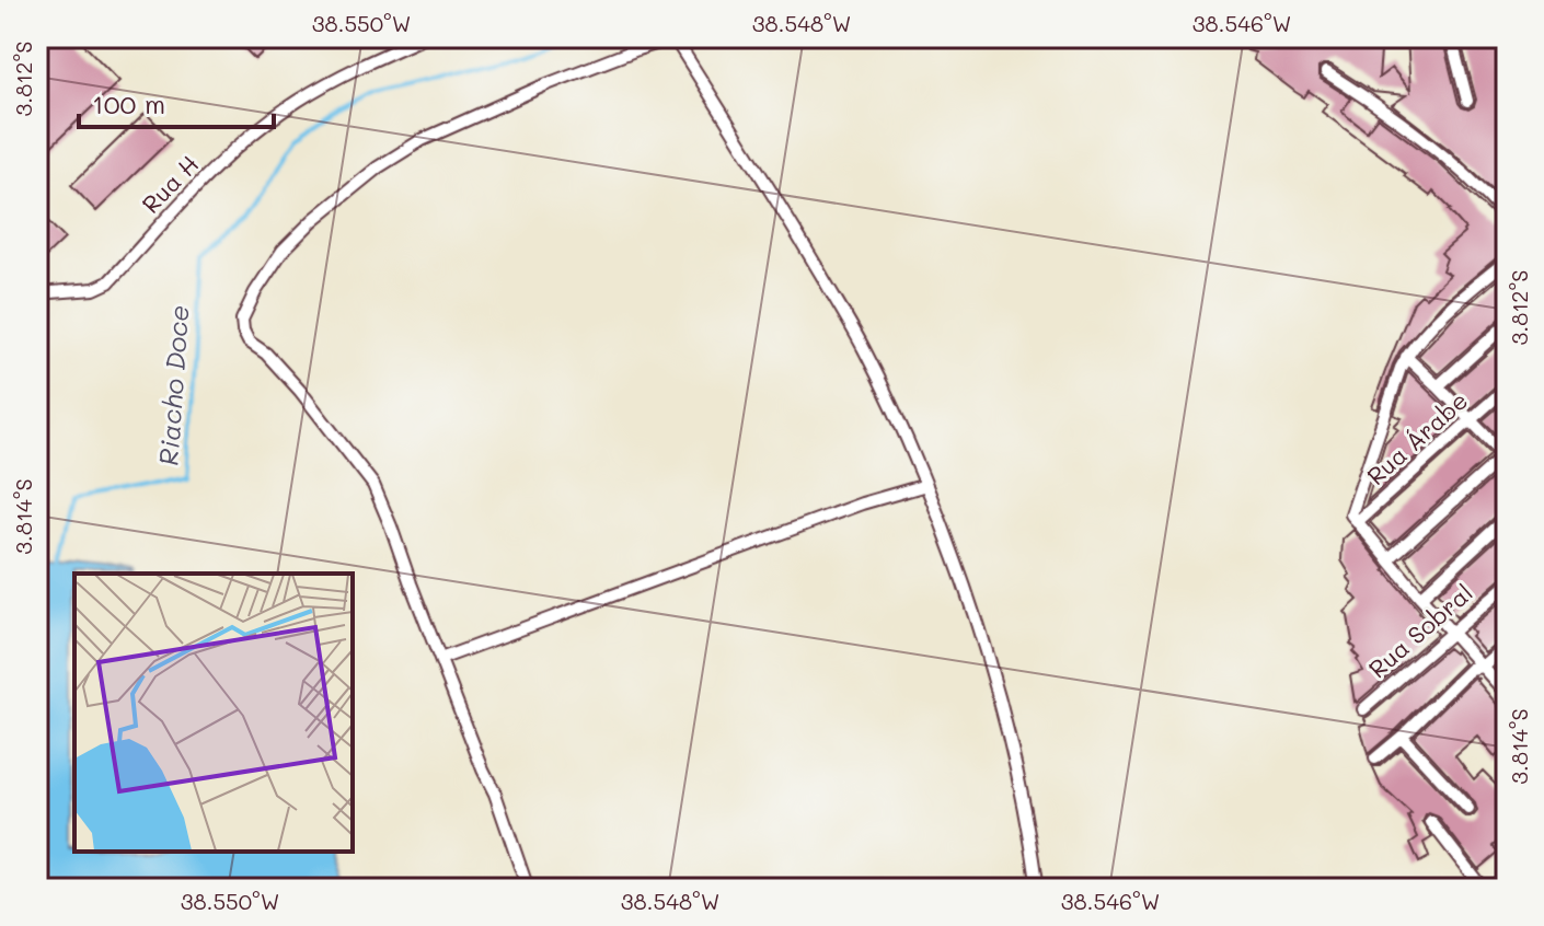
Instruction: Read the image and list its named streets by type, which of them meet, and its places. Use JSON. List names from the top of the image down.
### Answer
{
  "streets": {
    "street": ["Rua H", "Rua Árabe", "Rua Sobral"]
  },
  "water": ["Riacho Doce"],
  "scale_bar": "100 m",
  "coordinates": [
    "38.550°W",
    "38.548°W",
    "38.546°W",
    "3.812°S",
    "3.814°S"
  ]
}
